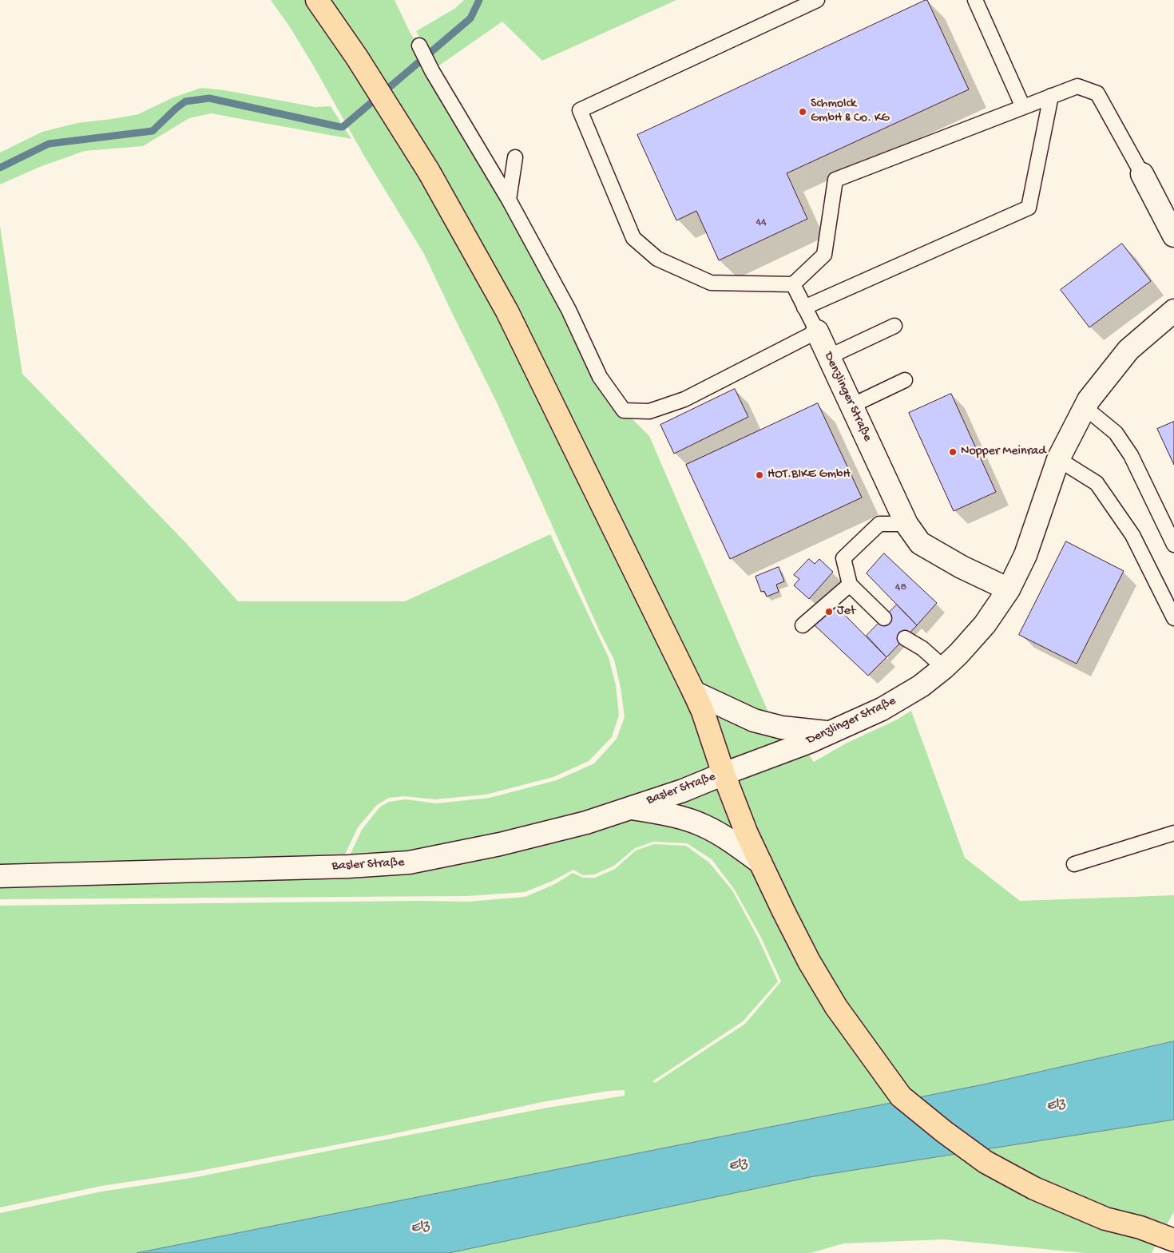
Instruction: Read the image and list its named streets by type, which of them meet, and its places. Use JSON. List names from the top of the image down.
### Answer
{
  "streets": {
    "street": ["Denzlinger Straße", "Basler Straße"]
  },
  "crossings": [
    ["Denzlinger Straße", "Basler Straße"]
  ],
  "water": ["Elz"],
  "places": [
    "Schmolck GmbH & Co. KG",
    "Nopper Meinrad",
    "HOT.BIKE GmbH",
    "Jet"
  ],
  "house_numbers": ["44", "48"]
}
